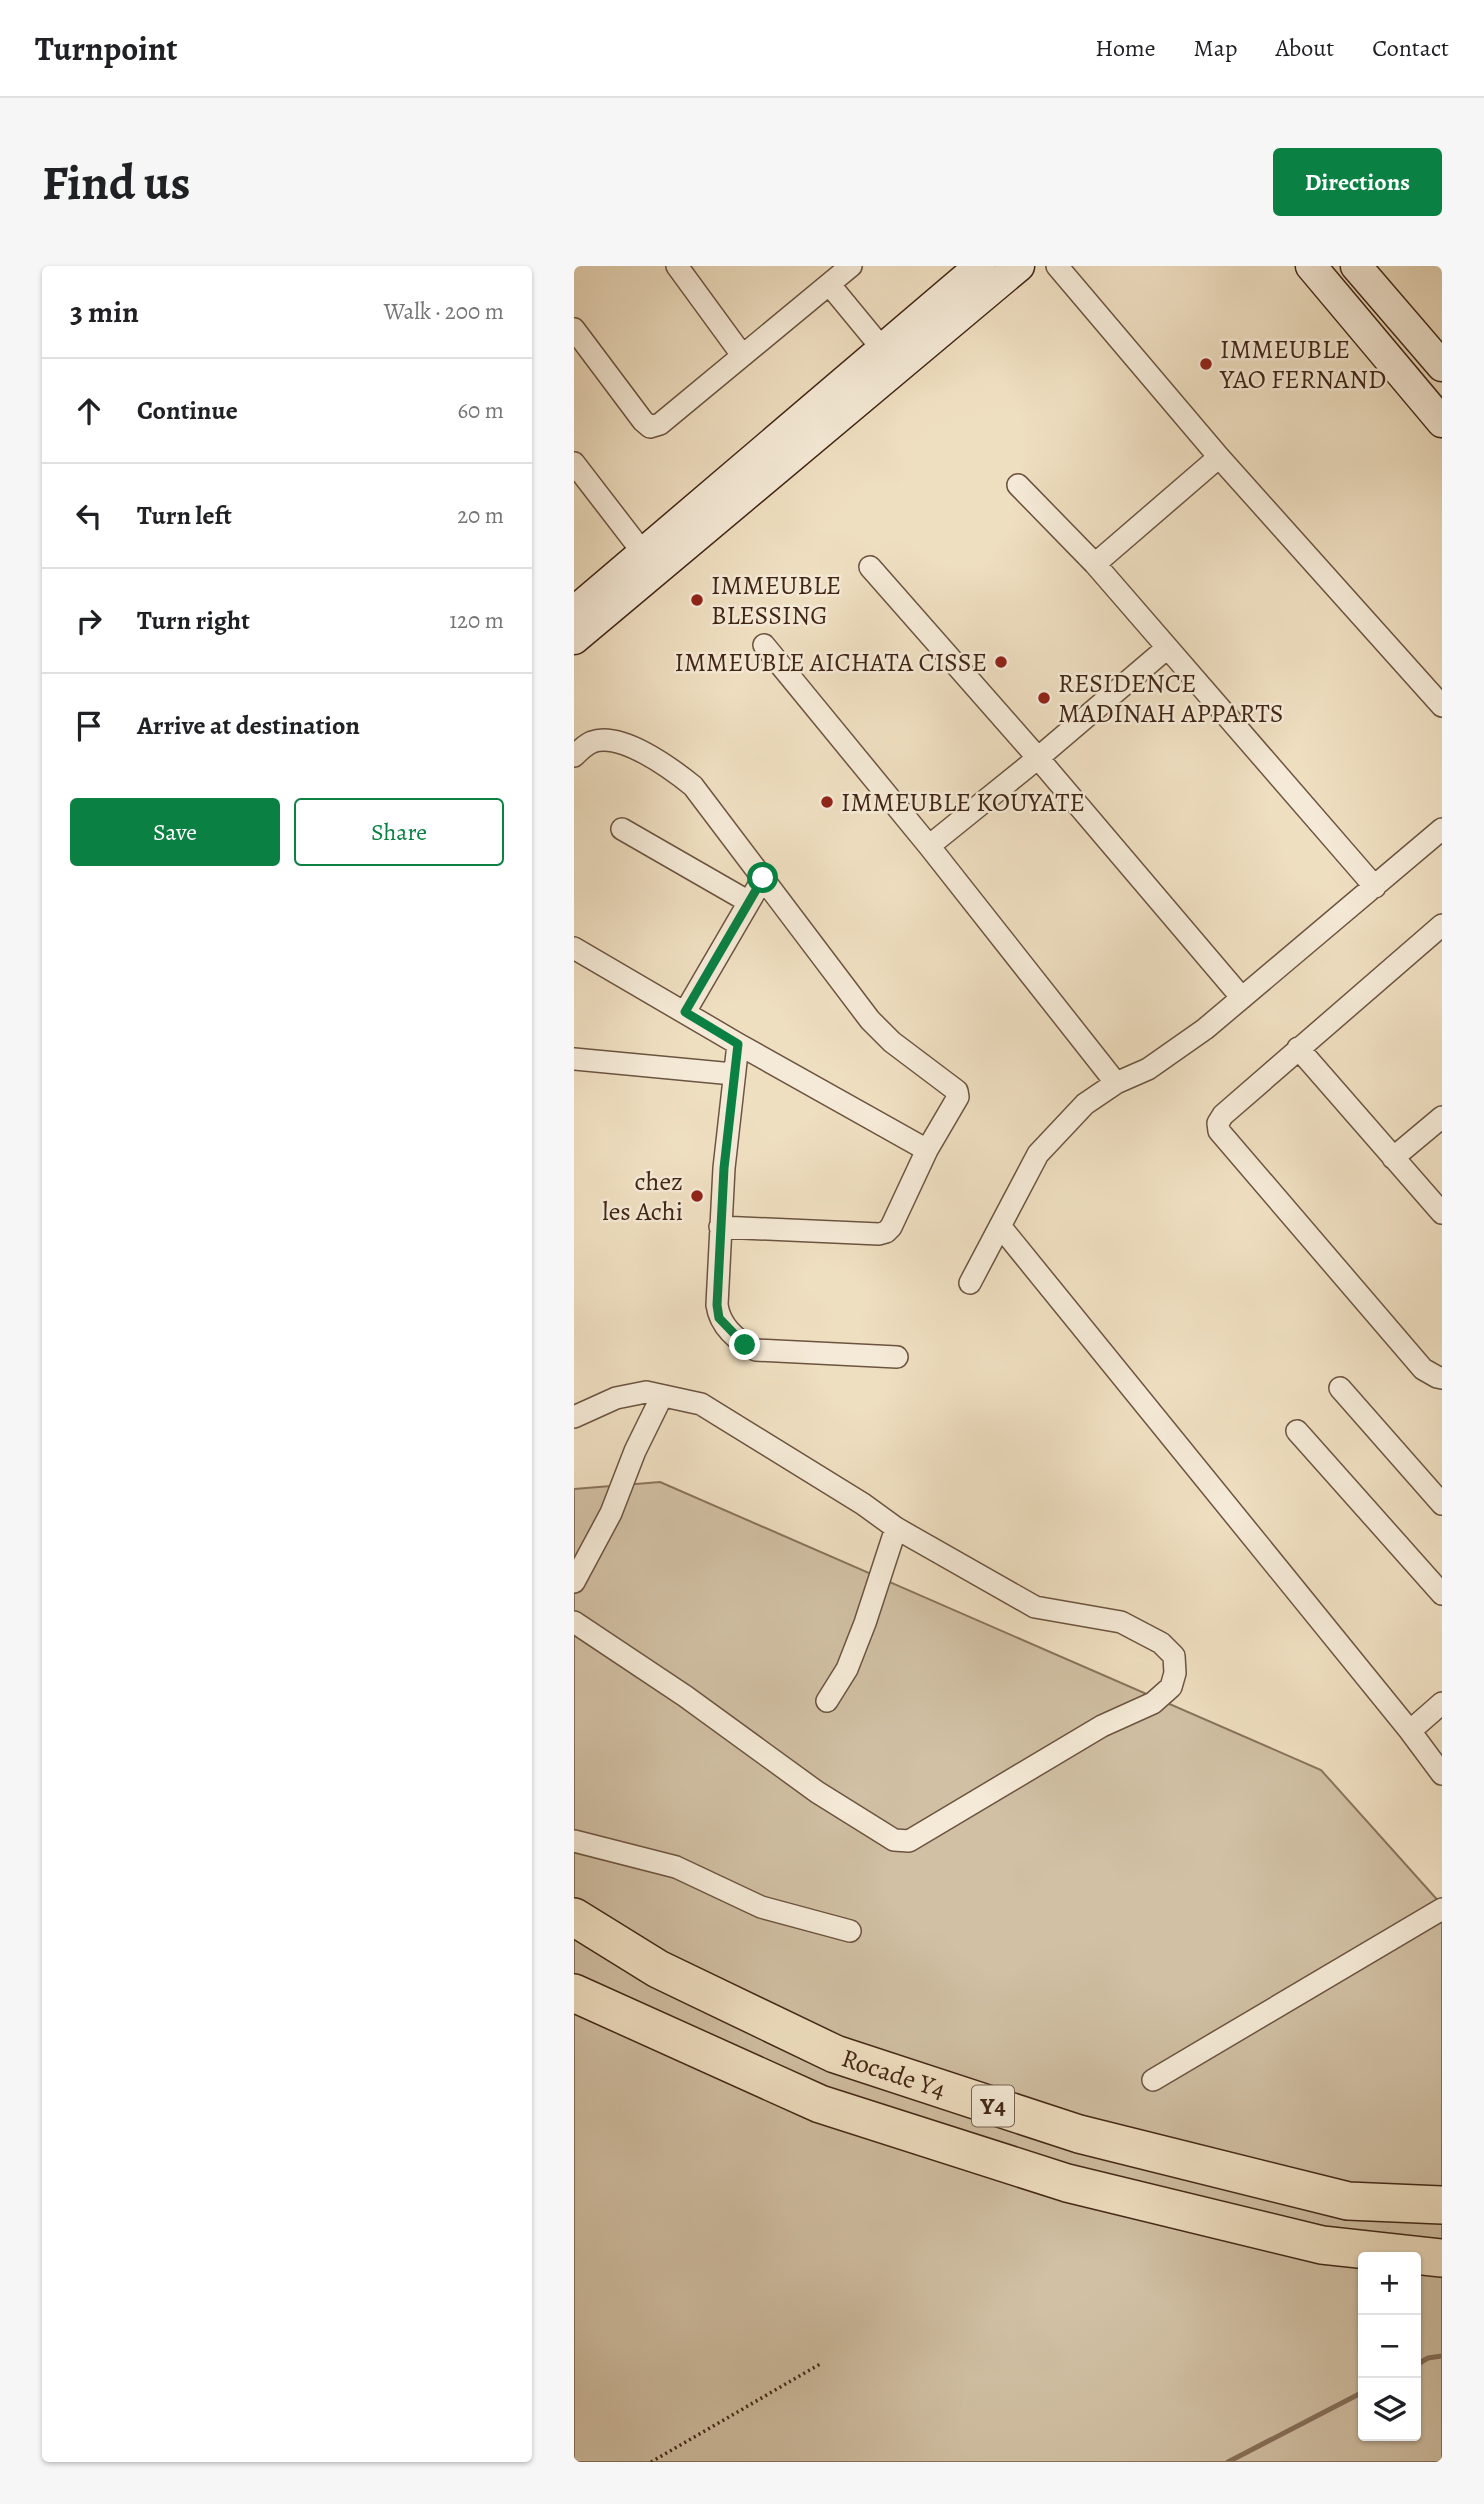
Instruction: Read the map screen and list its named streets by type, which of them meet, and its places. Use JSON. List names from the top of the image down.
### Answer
{
  "streets": {
    "highway": ["Rocade Y4", "Y4"]
  },
  "places": [
    "IMMEUBLE YAO FERNAND",
    "IMMEUBLE BLESSING",
    "IMMEUBLE AICHATA CISSE",
    "RESIDENCE MADINAH APPARTS",
    "IMMEUBLE KOUYATE",
    "chez les Achi"
  ],
  "page": {
    "header": "Turnpoint",
    "nav": [
      "Home",
      "Map",
      "About",
      "Contact"
    ],
    "buttons": [
      "Directions",
      ["Save", "Share"]
    ],
    "title": "Find us",
    "heading": ["3 min", "Walk · 200 m"],
    "list": [
      ["Continue", "60 m"],
      ["Turn left", "20 m"],
      ["Turn right", "120 m"],
      "Arrive at destination"
    ],
    "map_buttons": ["+", "−"]
  }
}
